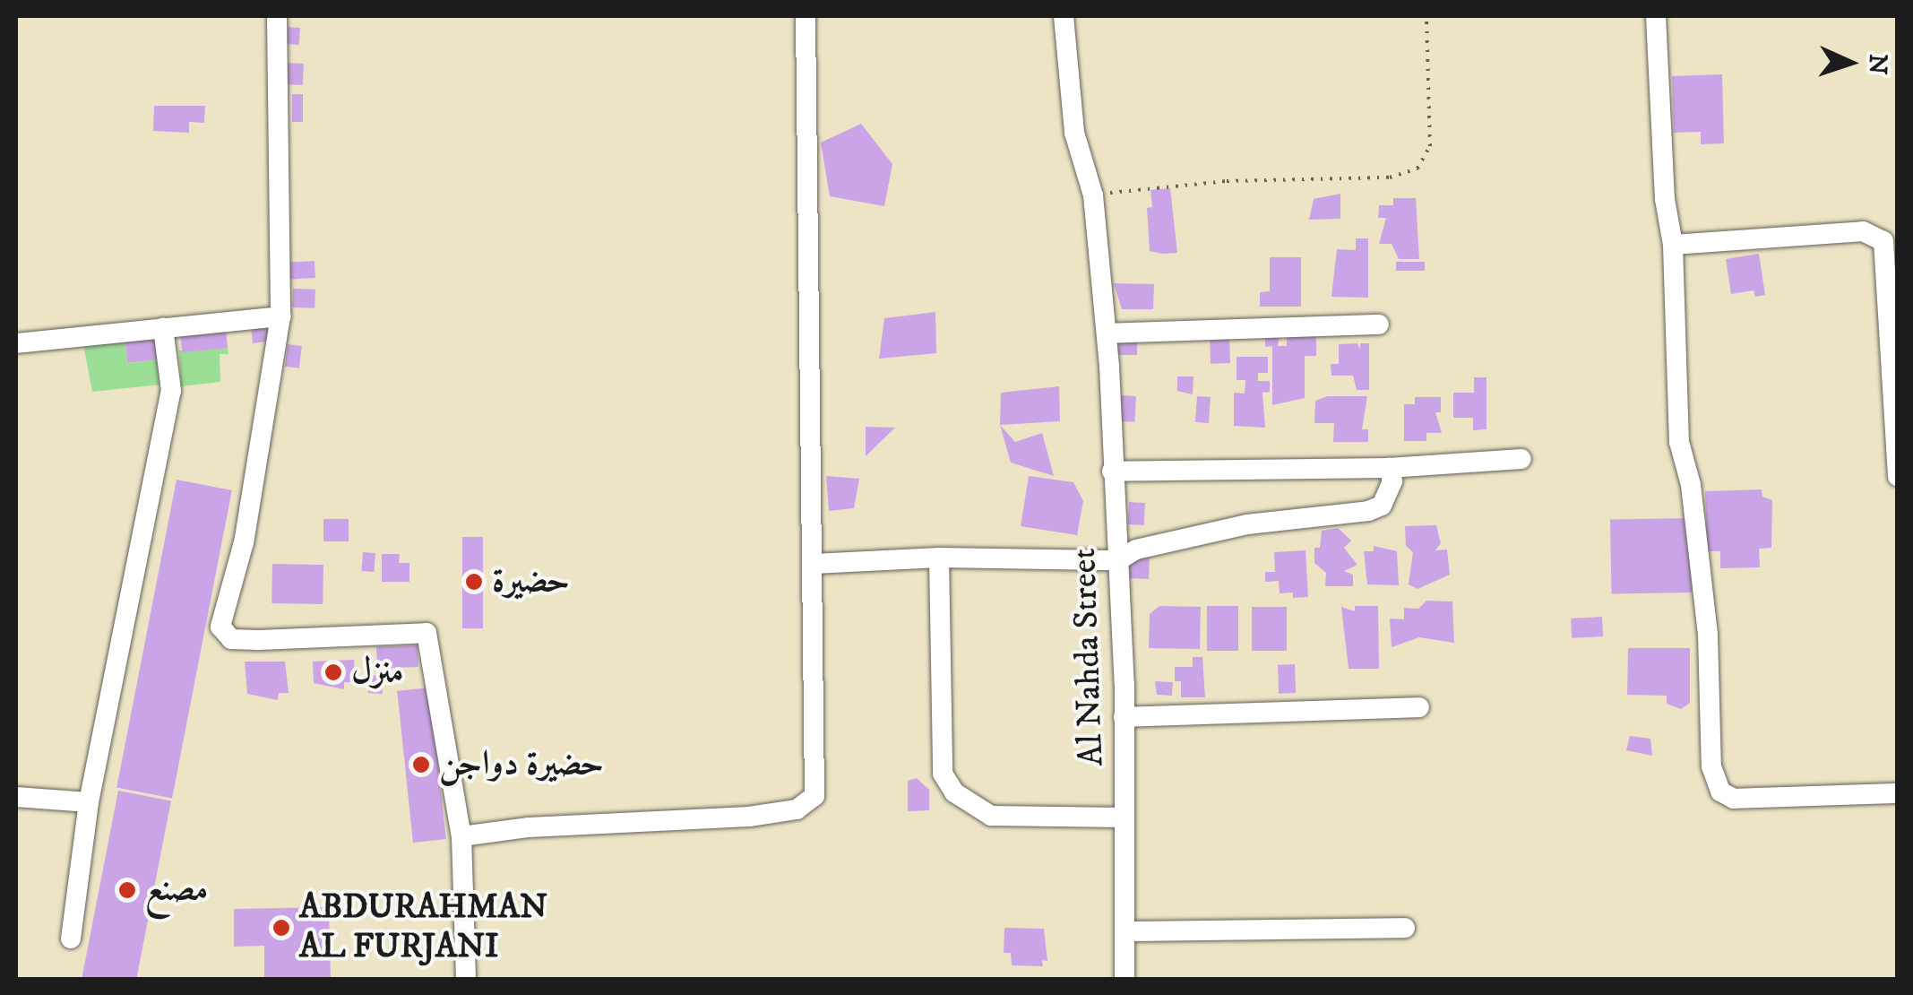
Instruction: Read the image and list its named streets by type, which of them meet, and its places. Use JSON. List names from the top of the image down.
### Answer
{
  "streets": {
    "street": ["Al Nahda Street"]
  },
  "places": [
    "حضيرة",
    "منزل",
    "حضيرة دواجن",
    "مصنع",
    "ABDURAHMAN AL FURJANI"
  ],
  "north": "right"
}
